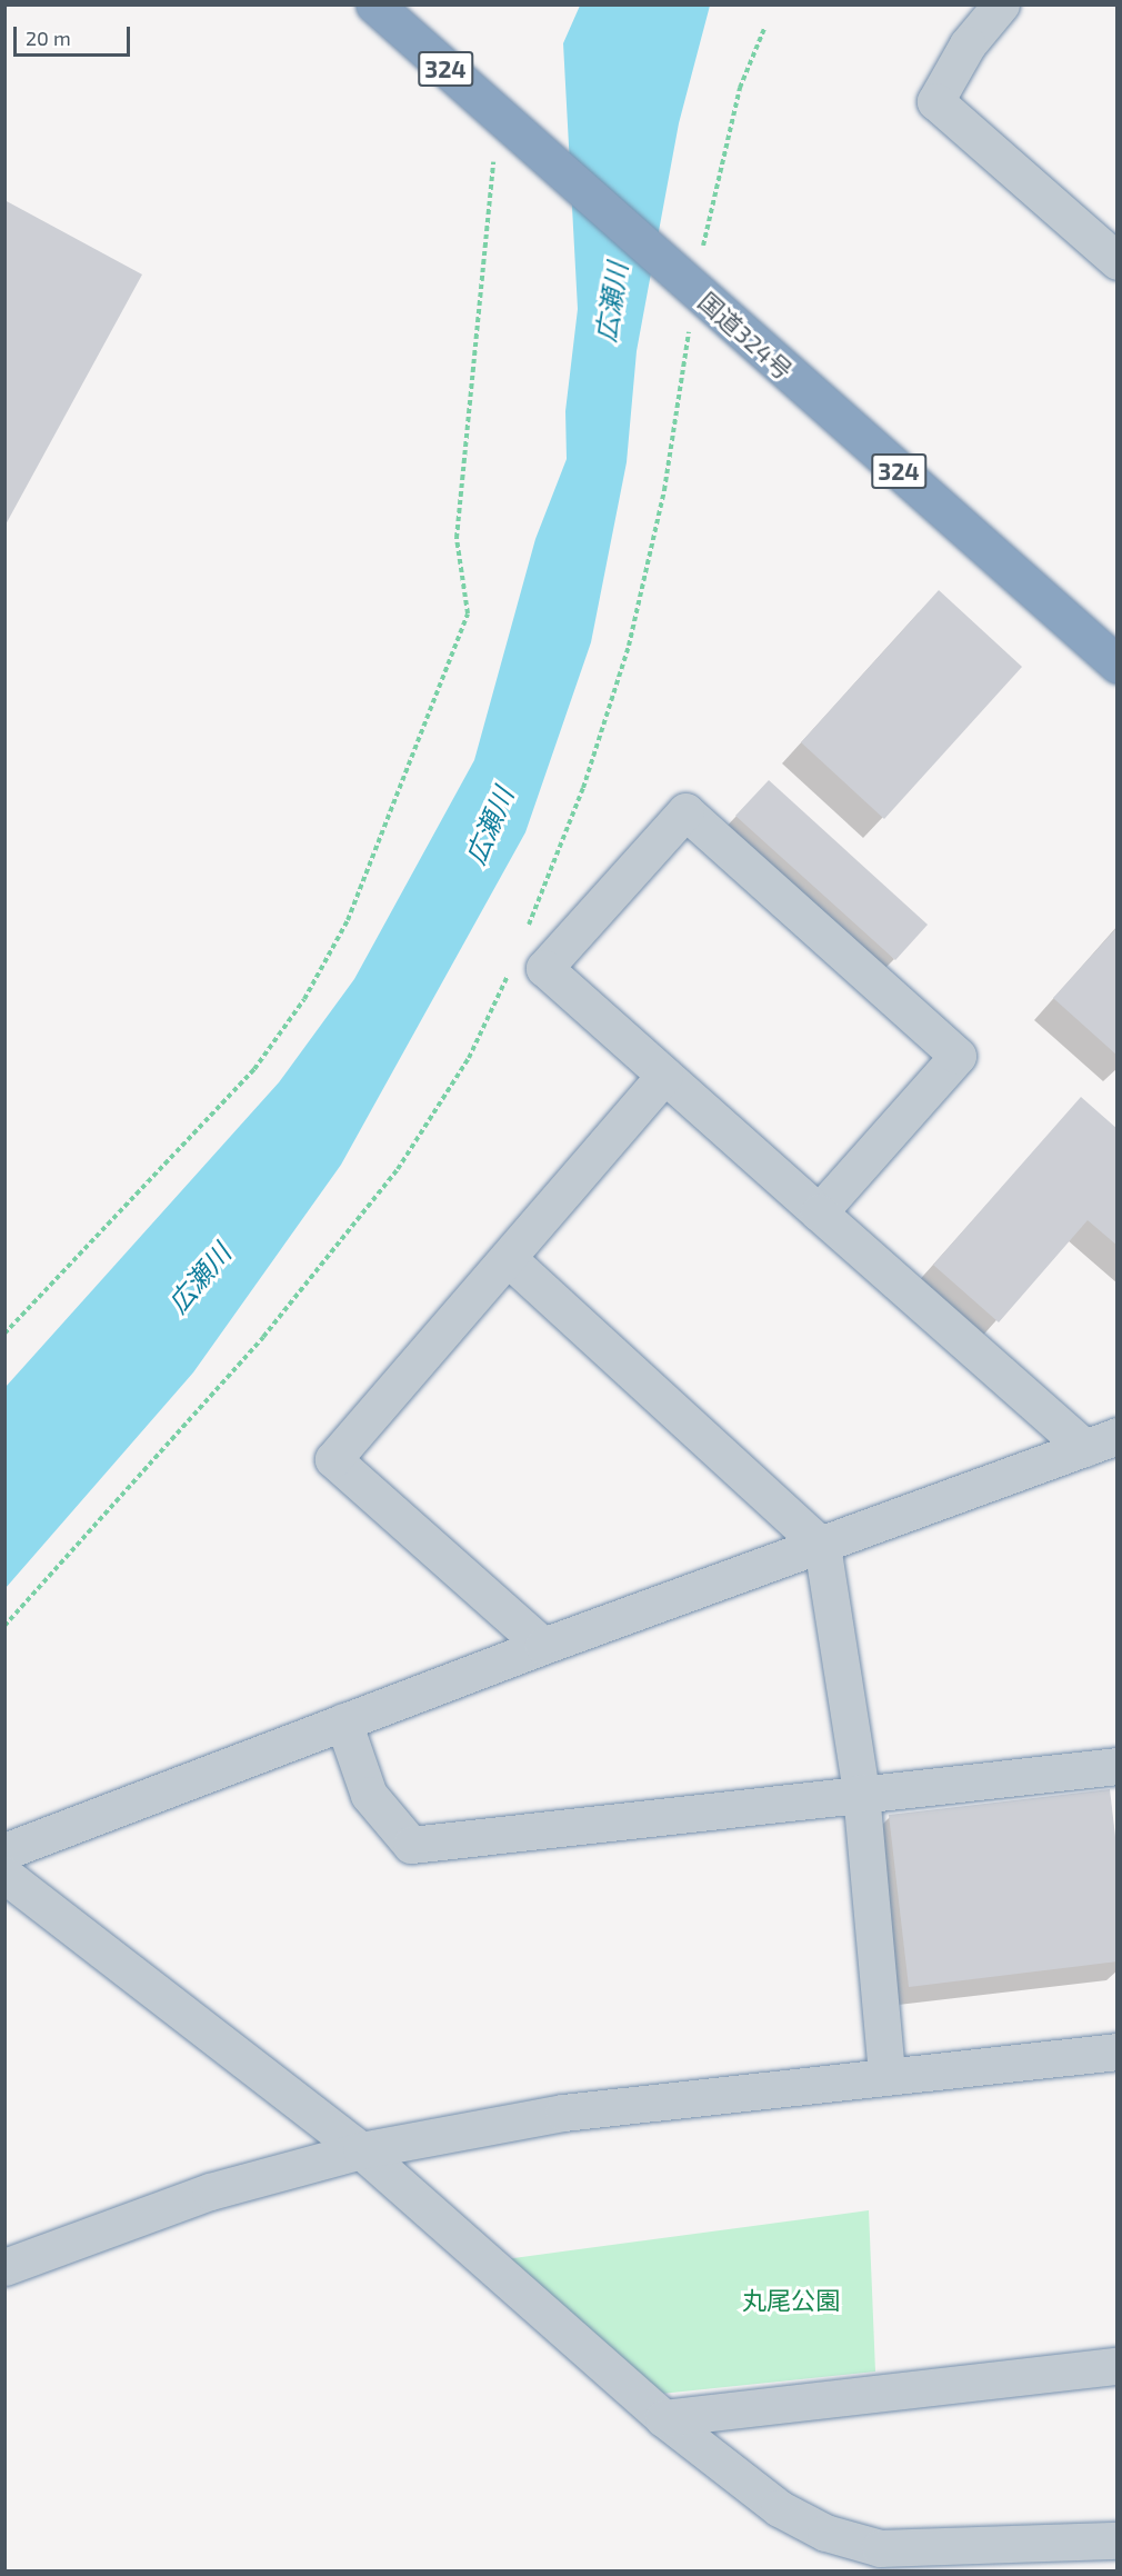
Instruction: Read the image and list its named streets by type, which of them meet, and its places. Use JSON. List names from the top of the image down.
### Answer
{
  "streets": {
    "highway": ["324", "国道324号"]
  },
  "water": ["広瀬川"],
  "parks": ["丸尾公園"],
  "scale_bar": "20 m"
}
